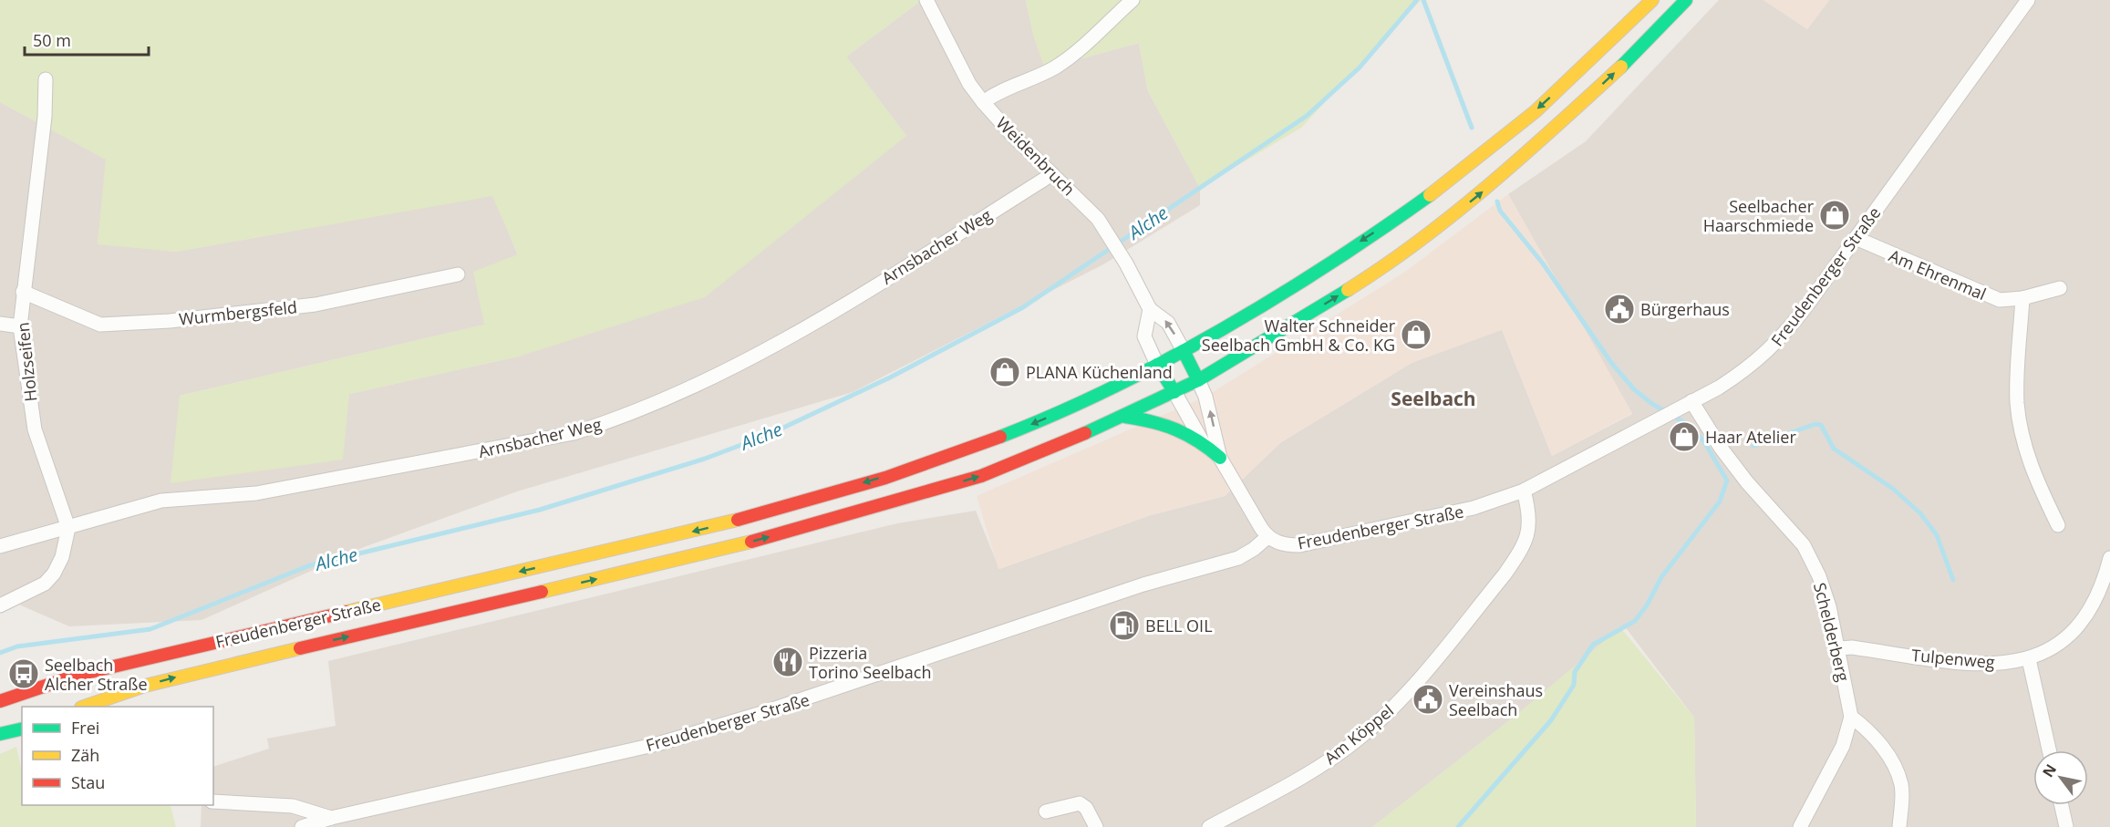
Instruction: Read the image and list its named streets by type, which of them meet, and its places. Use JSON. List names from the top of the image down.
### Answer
{
  "streets": {
    "main road": ["Freudenberger Straße"],
    "street": [
      "Weidenbruch",
      "Arnsbacher Weg",
      "Am Ehrenmal",
      "Wurmbergsfeld",
      "Holzseifen",
      "Schelderberg",
      "Tulpenweg",
      "Am Köppel"
    ]
  },
  "crossings": [
    ["Weidenbruch", "Arnsbacher Weg"],
    ["Weidenbruch", "Freudenberger Straße"],
    ["Arnsbacher Weg", "Holzseifen"],
    ["Am Ehrenmal", "Freudenberger Straße"],
    ["Freudenberger Straße", "Schelderberg"],
    ["Freudenberger Straße", "Am Köppel"],
    ["Wurmbergsfeld", "Holzseifen"],
    ["Schelderberg", "Tulpenweg"]
  ],
  "districts": ["Seelbach"],
  "water": ["Alche"],
  "places": {
    "shop": [
      "Seelbacher Haarschmiede",
      "Walter Schneider Seelbach GmbH & Co. KG",
      "PLANA Küchenland",
      "Haar Atelier"
    ],
    "public building": ["Bürgerhaus", "Vereinshaus Seelbach"],
    "fuel station": ["BELL OIL"],
    "restaurant": ["Pizzeria Torino Seelbach"],
    "bus stop": ["Seelbach Alcher Straße"]
  },
  "legend": ["Frei", "Zäh", "Stau"],
  "scale_bar": "50 m",
  "north": "top left"
}
